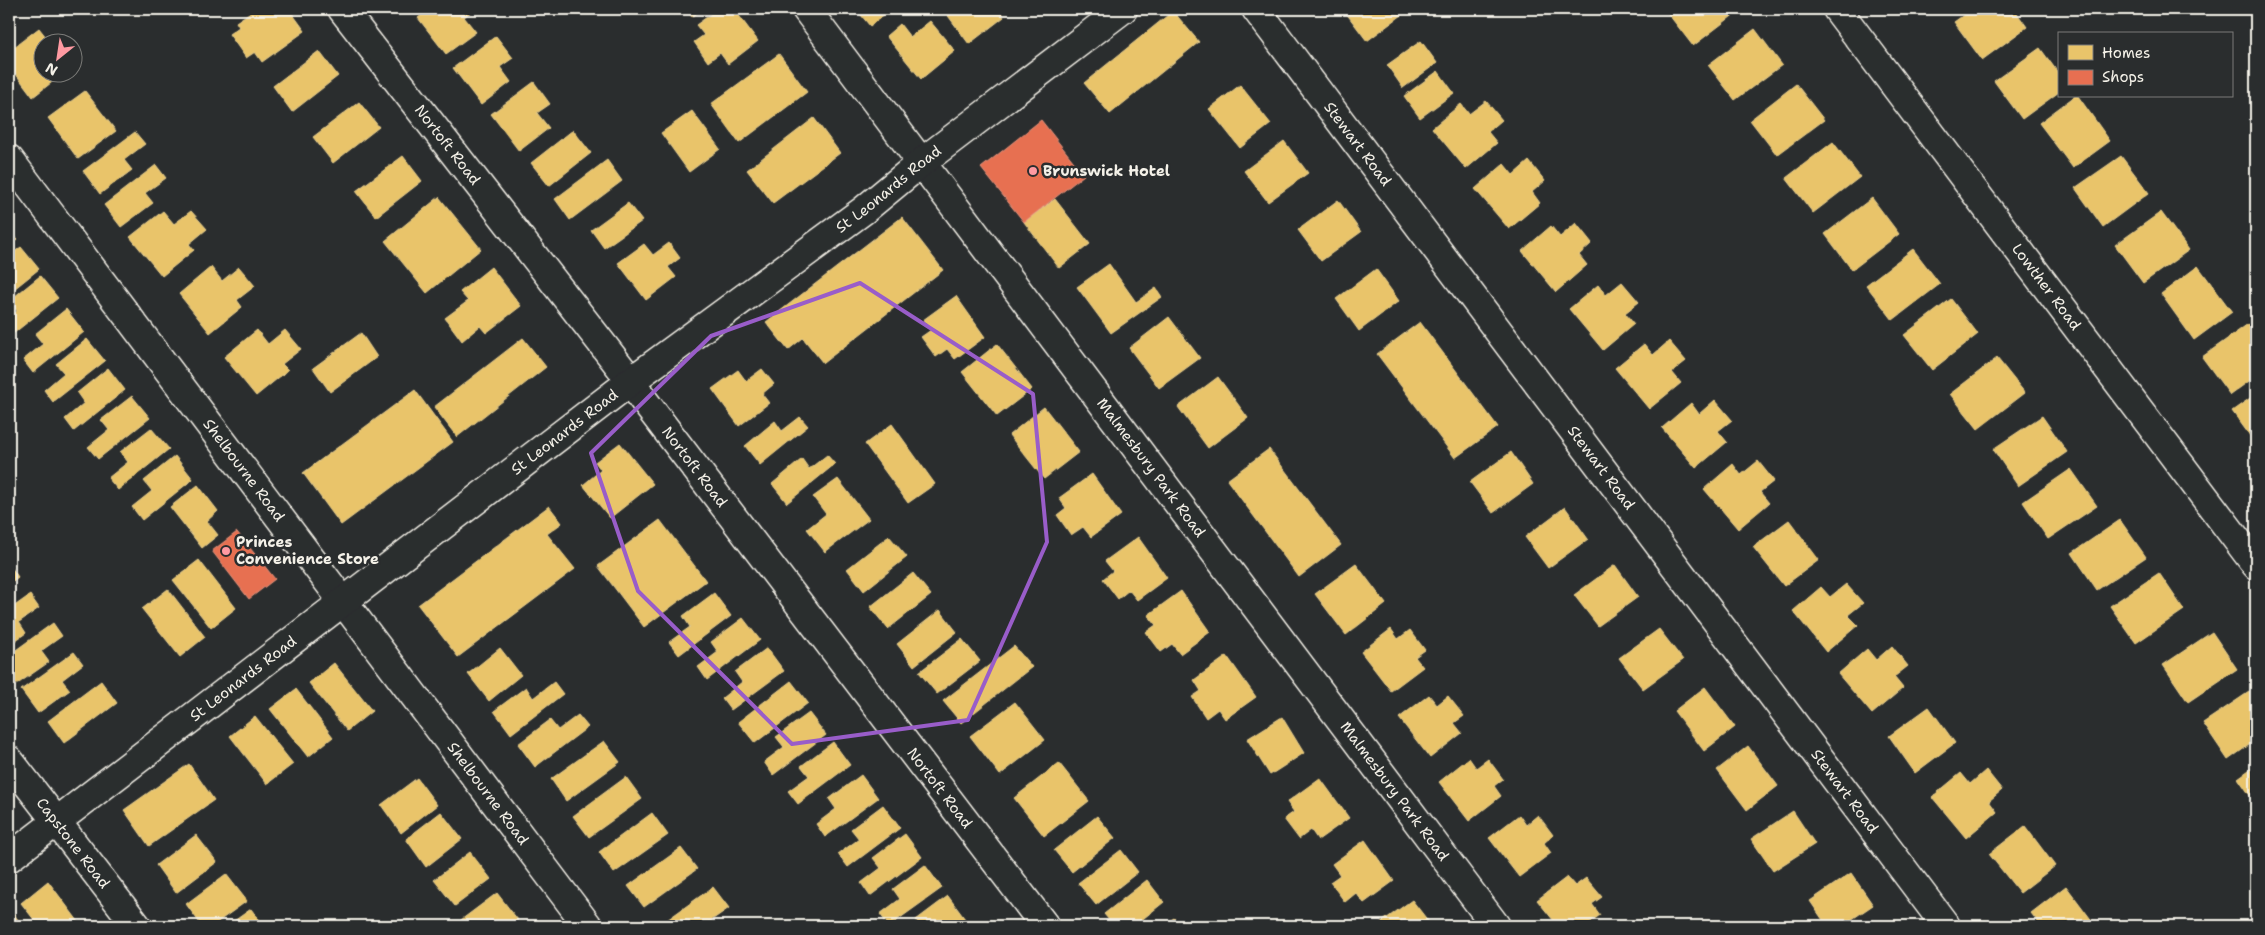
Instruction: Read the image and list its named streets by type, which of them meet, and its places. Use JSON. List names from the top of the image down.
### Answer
{
  "streets": {
    "street": [
      "Stewart Road",
      "Nortoft Road",
      "St Leonards Road",
      "Lowther Road",
      "Malmesbury Park Road",
      "Shelbourne Road",
      "Capstone Road"
    ]
  },
  "crossings": [
    ["Nortoft Road", "St Leonards Road"],
    ["St Leonards Road", "Malmesbury Park Road"],
    ["St Leonards Road", "Shelbourne Road"],
    ["St Leonards Road", "Capstone Road"]
  ],
  "places": ["Brunswick Hotel", "Princes Convenience Store"],
  "legend": ["Homes", "Shops"],
  "north": "bottom left"
}
